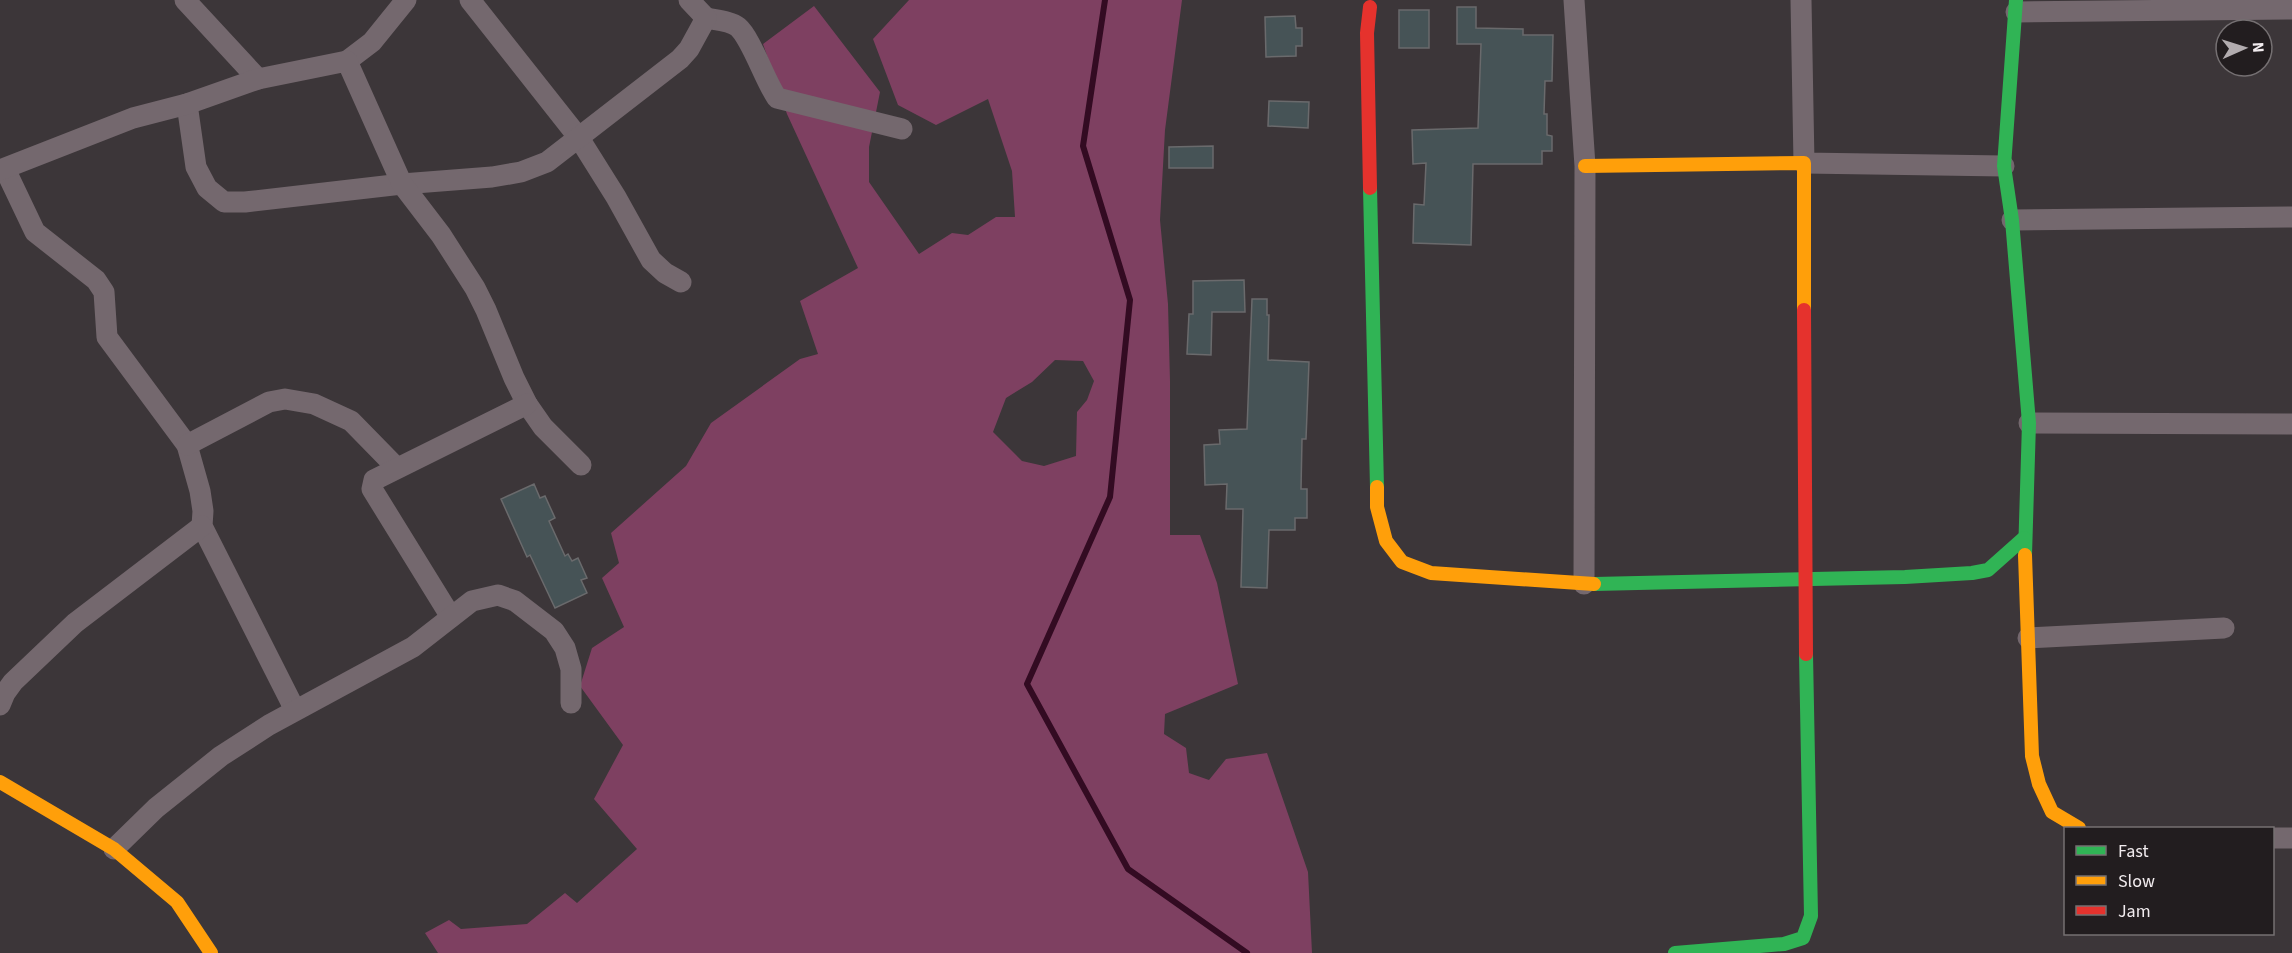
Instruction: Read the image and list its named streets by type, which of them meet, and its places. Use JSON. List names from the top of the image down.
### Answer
{
  "legend": ["Fast", "Slow", "Jam"],
  "north": "right"
}
